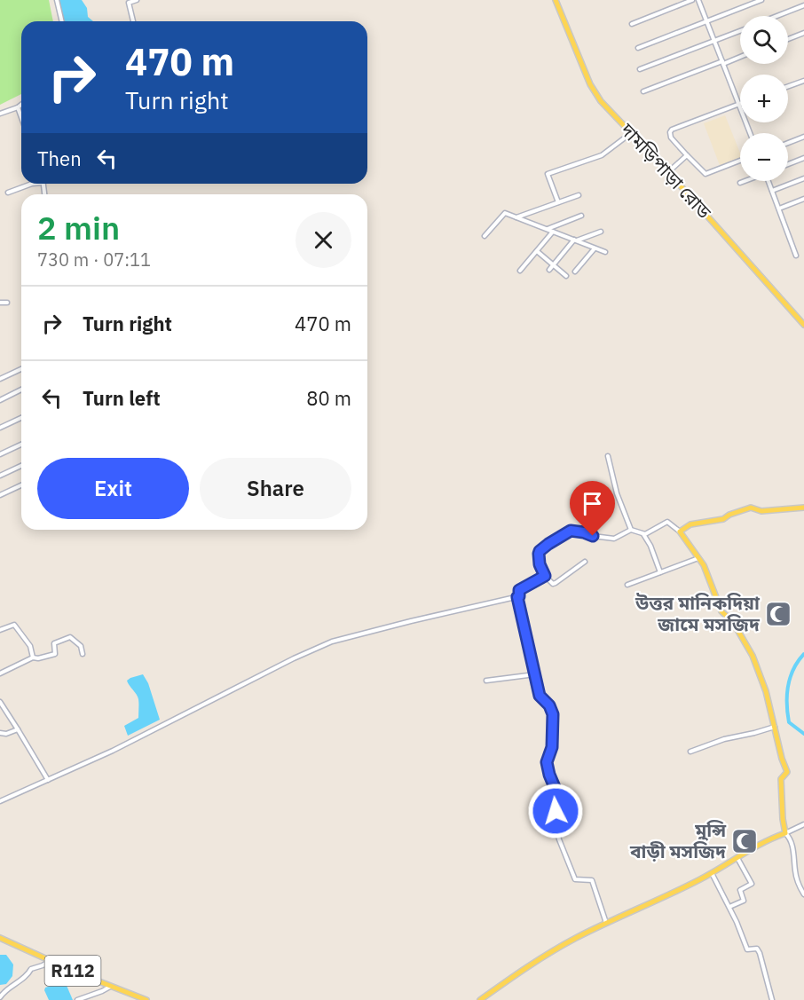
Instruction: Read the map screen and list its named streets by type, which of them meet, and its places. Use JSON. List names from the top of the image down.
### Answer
{
  "streets": {
    "main road": ["দামড়িপাড়া রোড", "R112"]
  },
  "places": {
    "mosque": ["উত্তর মানিকদিয়া জামে মসজিদ", "মুন্সি বাড়ী মসজিদ"]
  },
  "page": {
    "map_buttons": ["+", "−"],
    "turn": ["470 m", "Turn right"],
    "then": "Then",
    "heading": ["2 min", "730 m · 07:11"],
    "list": [
      {
        "name": "Turn right",
        "value": "470 m"
      },
      {
        "name": "Turn left",
        "value": "80 m"
      }
    ],
    "buttons": ["Exit", "Share"]
  }
}
